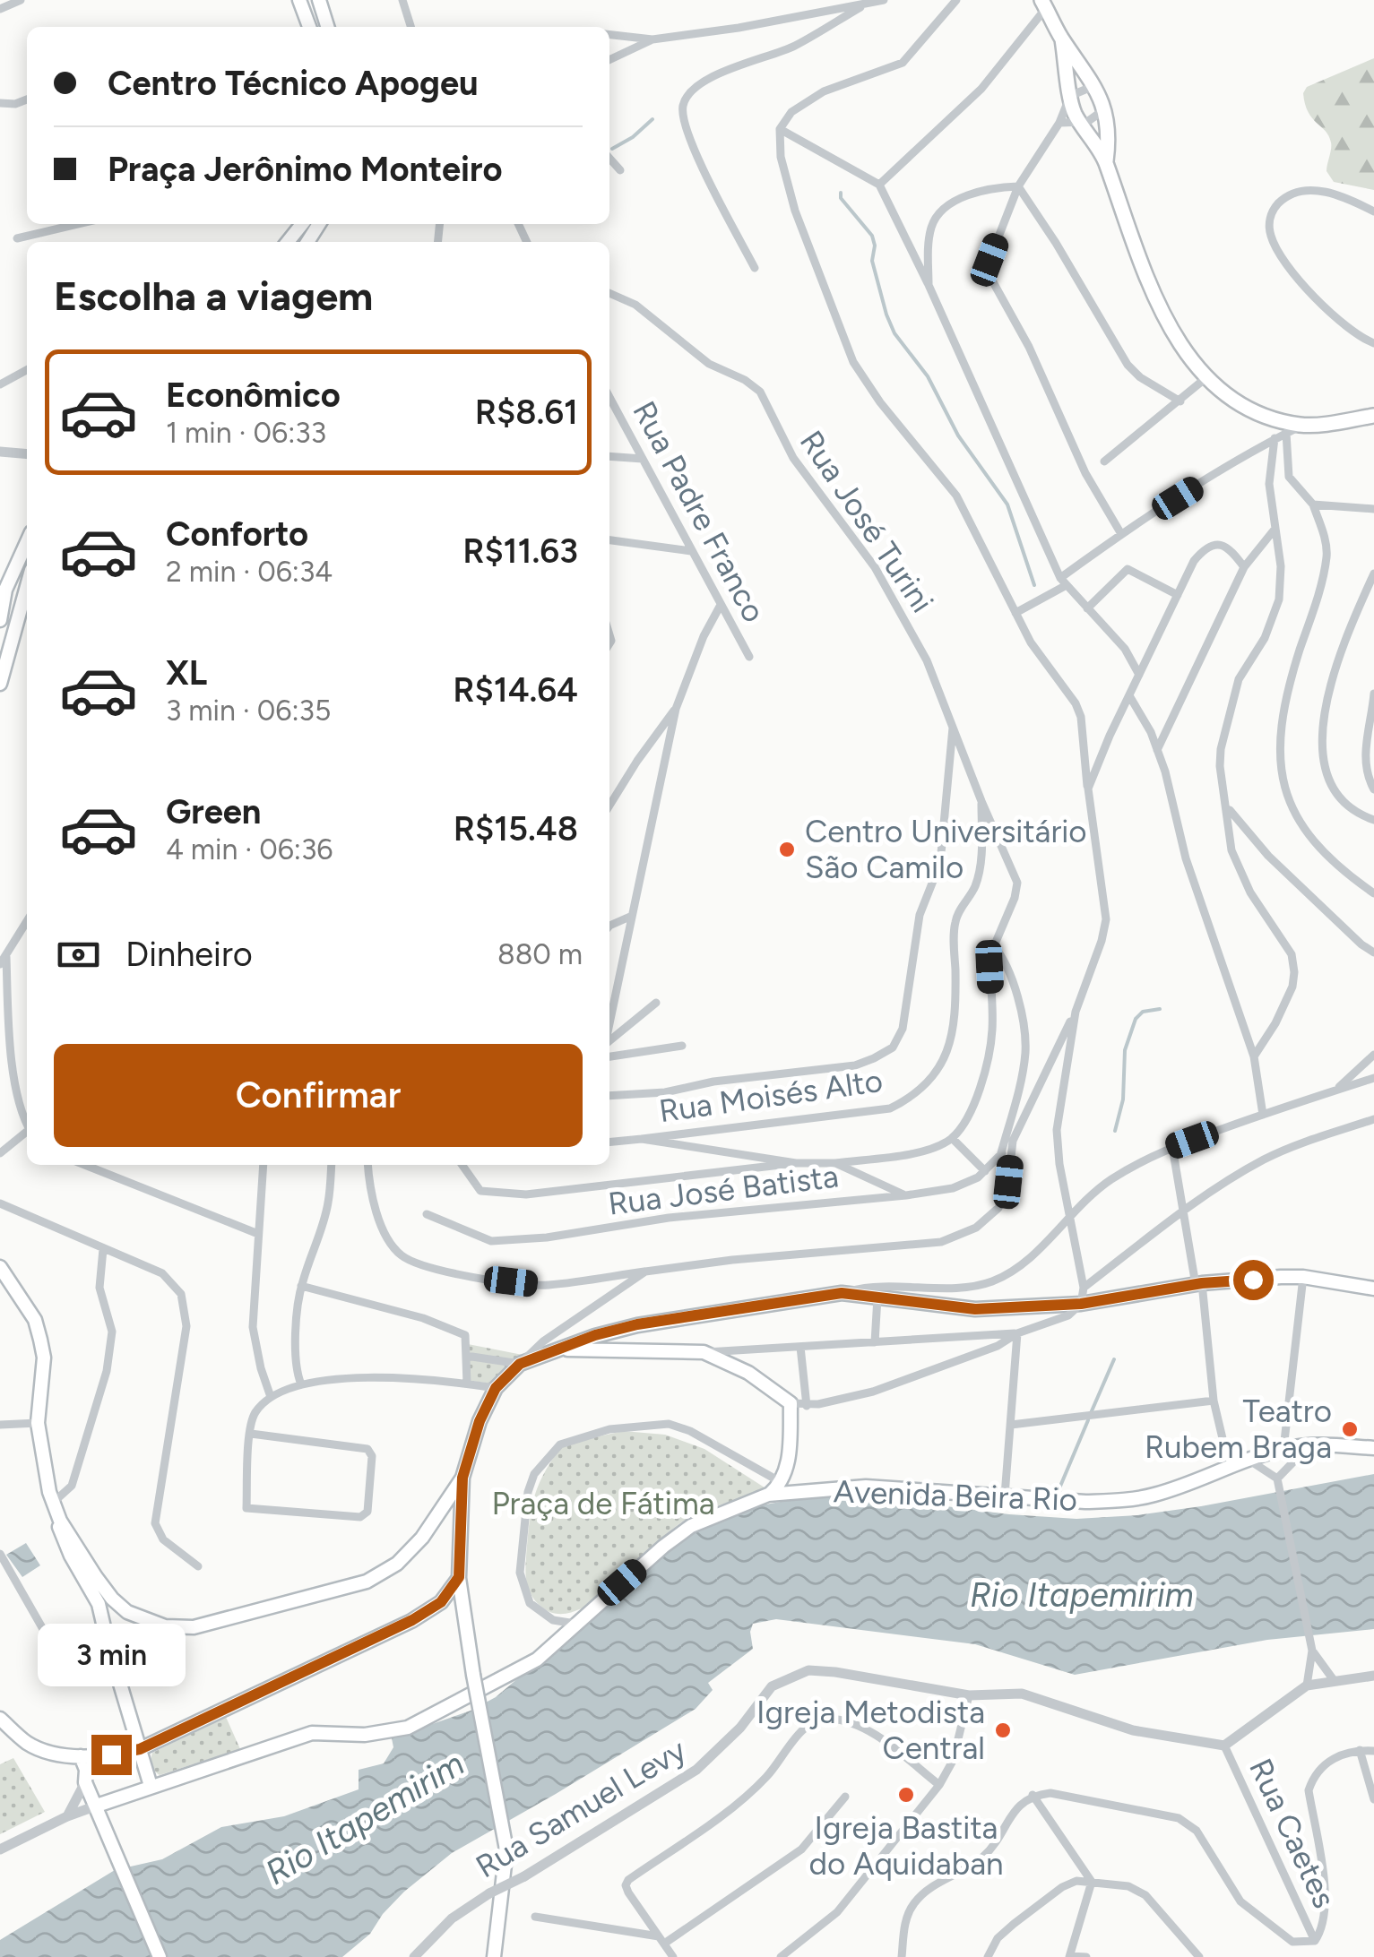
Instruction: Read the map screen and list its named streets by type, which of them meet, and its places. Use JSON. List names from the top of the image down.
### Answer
{
  "streets": {
    "main road": ["Avenida Beira Rio"],
    "street": [
      "Rua Padre Franco",
      "Rua José Turini",
      "Rua Moisés Alto",
      "Rua José Batista",
      "Rua Samuel Levy",
      "Rua Caetes"
    ]
  },
  "crossings": [
    ["Rua José Turini", "Rua Moisés Alto"],
    ["Rua Samuel Levy", "Rua Caetes"]
  ],
  "water": ["Rio Itapemirim"],
  "parks": ["Praça de Fátima"],
  "places": [
    "Centro Universitário São Camilo",
    "Teatro Rubem Braga",
    "Igreja Metodista Central",
    "Igreja Bastita do Aquidaban"
  ],
  "page": {
    "banner": ["Centro Técnico Apogeu", "Praça Jerônimo Monteiro"],
    "heading": "Escolha a viagem",
    "list": [
      {
        "name": "Econômico",
        "note": "1 min · 06:33",
        "value": "R$8.61"
      },
      {
        "name": "Conforto",
        "note": "2 min · 06:34",
        "value": "R$11.63"
      },
      {
        "name": "XL",
        "note": "3 min · 06:35",
        "value": "R$14.64"
      },
      {
        "name": "Green",
        "note": "4 min · 06:36",
        "value": "R$15.48"
      }
    ],
    "pay": ["Dinheiro", "880 m"],
    "buttons": "Confirmar",
    "bubble": "3 min"
  }
}
